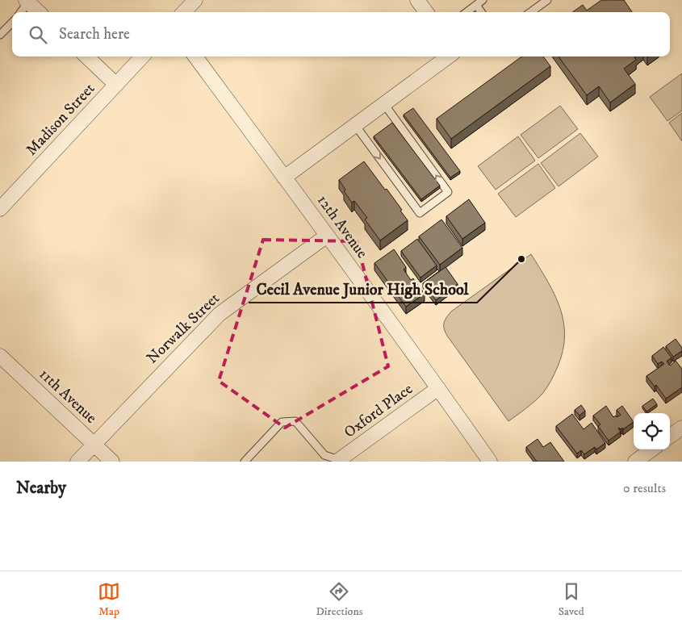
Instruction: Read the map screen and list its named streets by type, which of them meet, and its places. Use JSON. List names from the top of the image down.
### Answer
{
  "streets": {
    "street": [
      "Madison Street",
      "12th Avenue",
      "Norwalk Street",
      "11th Avenue",
      "Oxford Place"
    ]
  },
  "crossings": [
    ["12th Avenue", "Norwalk Street"],
    ["12th Avenue", "Oxford Place"],
    ["Norwalk Street", "11th Avenue"]
  ],
  "places": ["Cecil Avenue Junior High School"],
  "page": {
    "search": "Search here",
    "heading": ["Nearby", "0 results"],
    "nav": ["Map", "Directions", "Saved"]
  }
}
